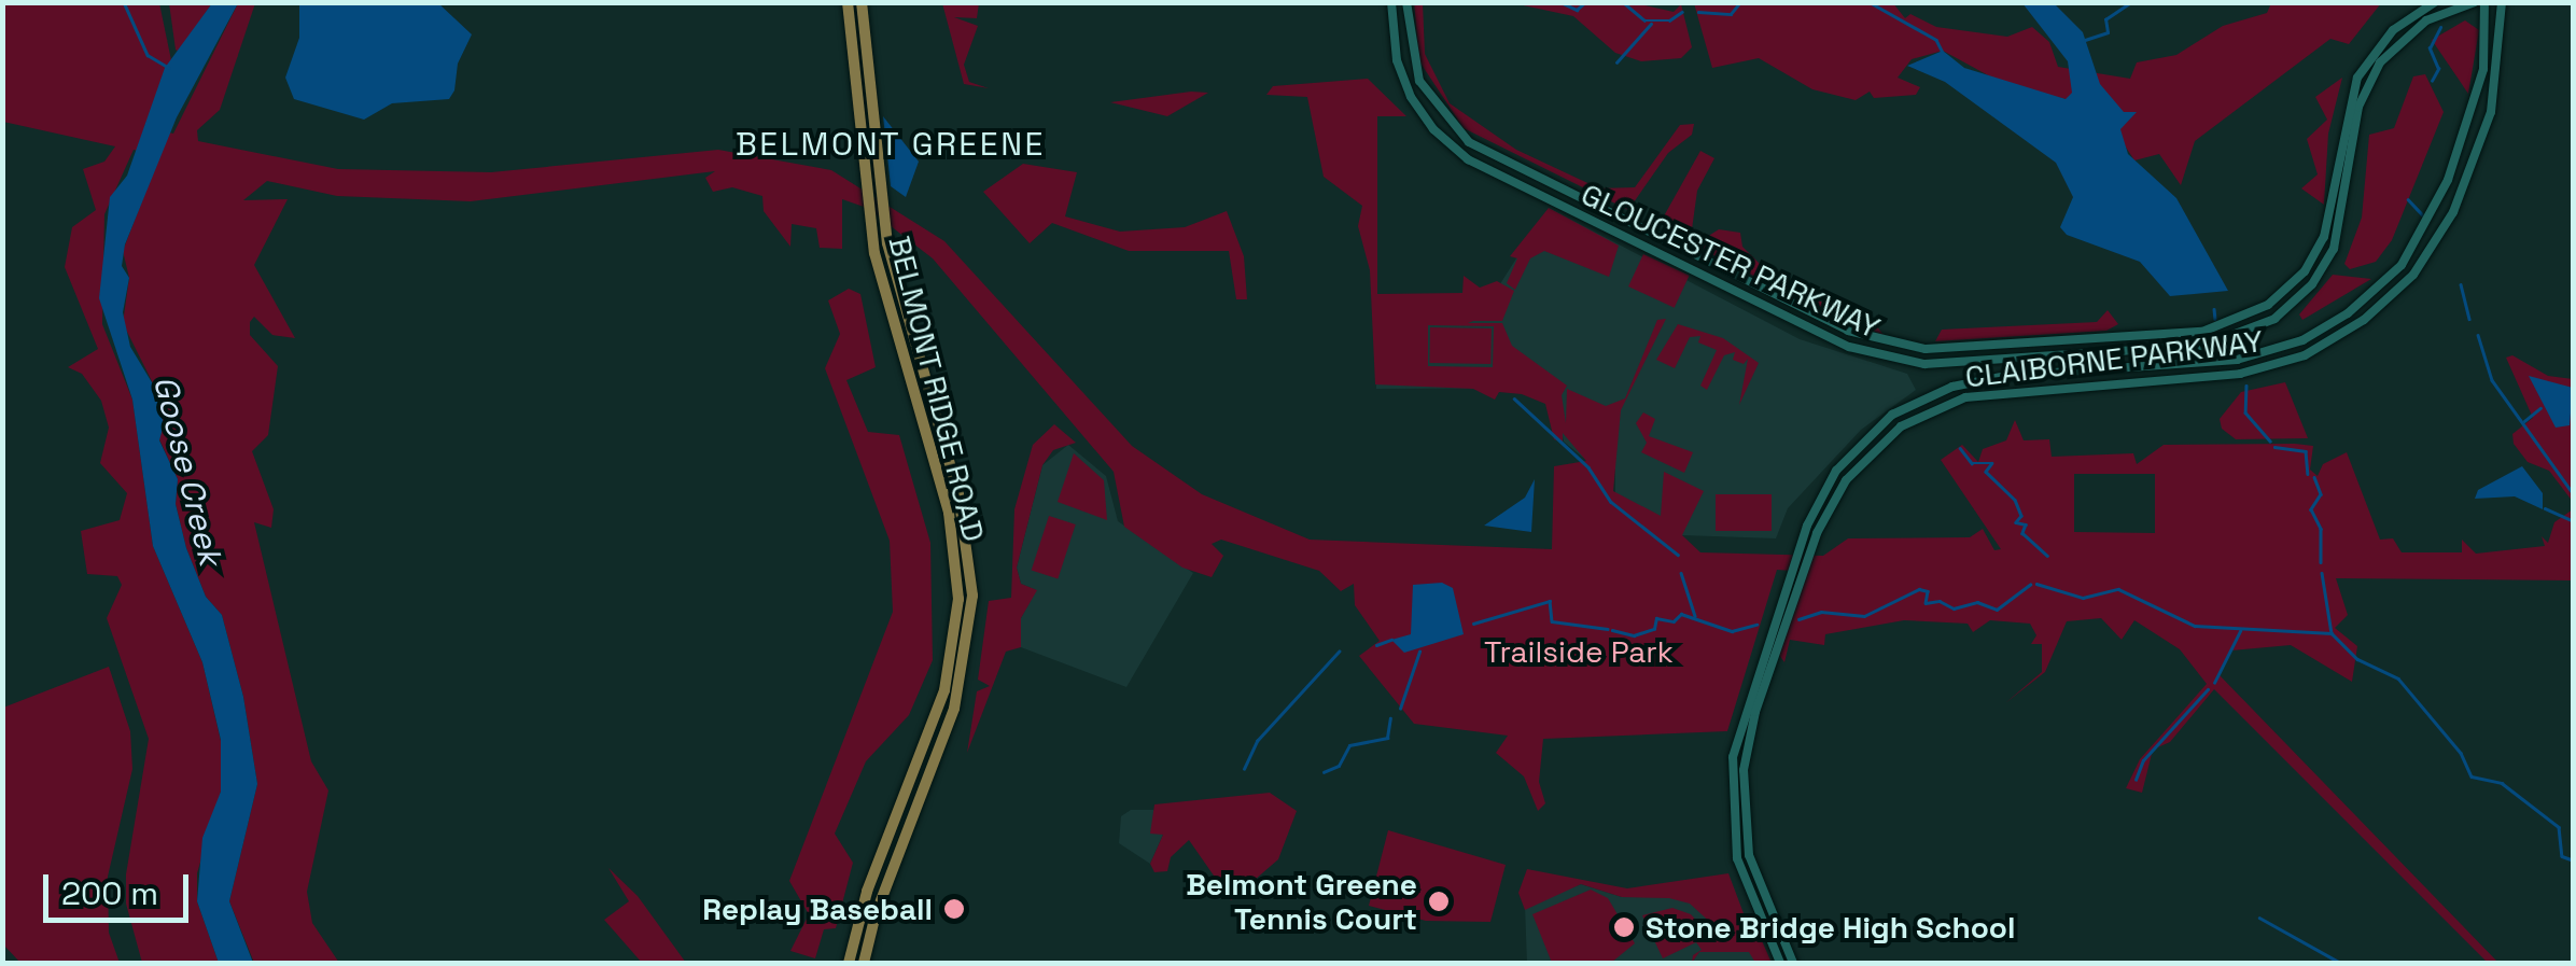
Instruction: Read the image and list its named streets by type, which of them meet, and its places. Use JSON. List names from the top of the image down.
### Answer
{
  "streets": {
    "main road": ["GLOUCESTER PARKWAY", "CLAIBORNE PARKWAY", "BELMONT RIDGE ROAD"]
  },
  "districts": ["BELMONT GREENE"],
  "water": ["Goose Creek"],
  "parks": ["Trailside Park"],
  "places": ["Belmont Greene Tennis Court", "Replay Baseball", "Stone Bridge High School"],
  "scale_bar": "200 m"
}
